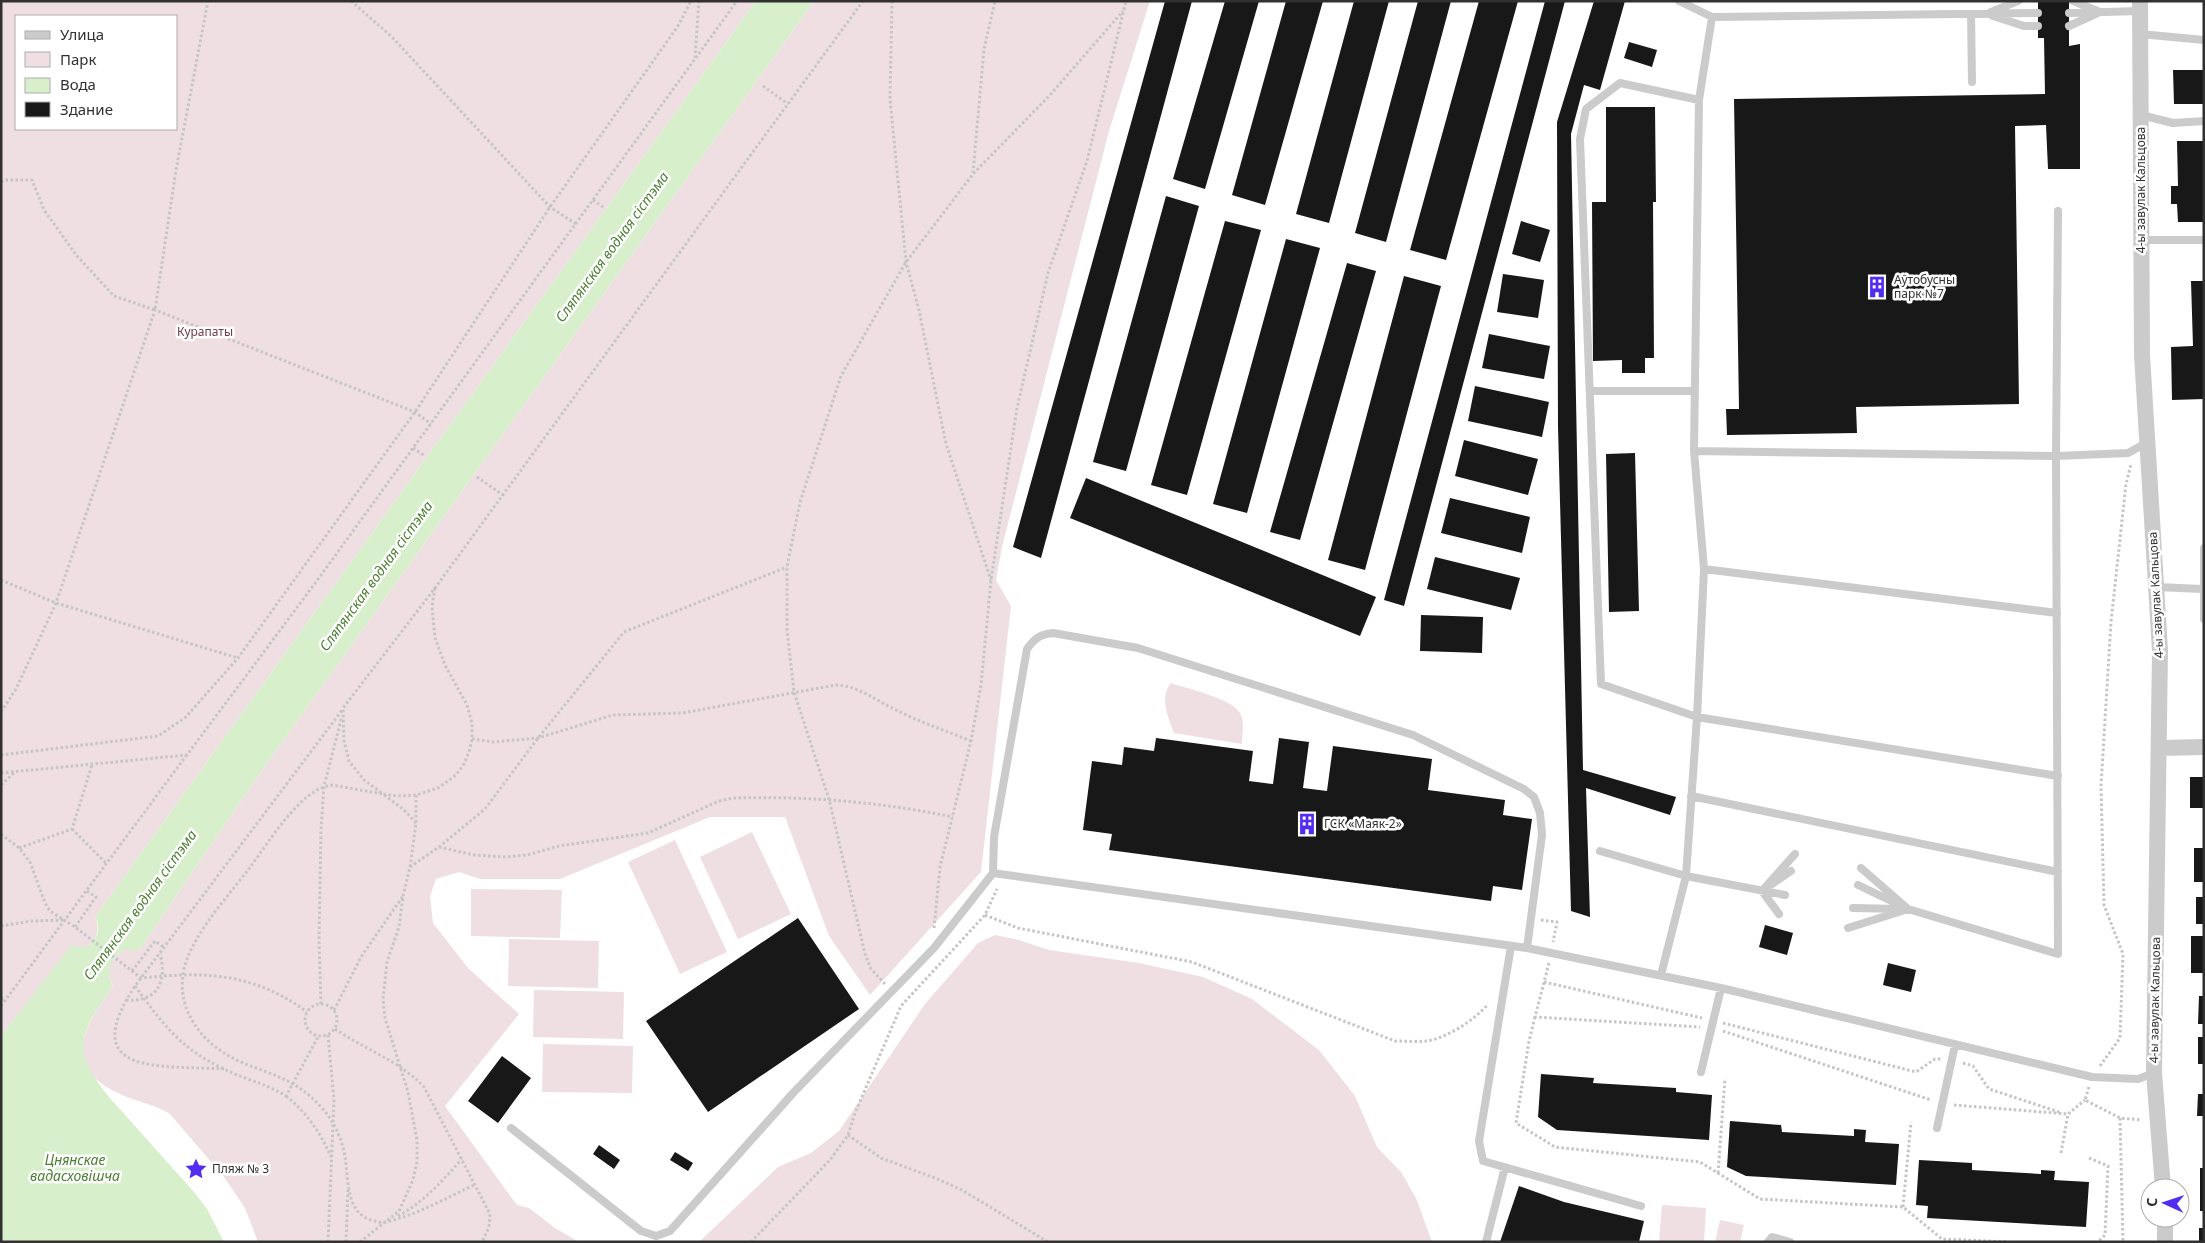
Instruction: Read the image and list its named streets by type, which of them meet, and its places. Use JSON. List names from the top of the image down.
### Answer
{
  "streets": {
    "street": ["4-ы завулак Кальцова"]
  },
  "water": ["Сляпянская водная сістэма", "Цнянскае вадасховішча"],
  "parks": ["Курапаты"],
  "places": {
    "building": ["Аўтобусны парк №7", "ГСК «Маяк-2»"],
    "place": ["Пляж № 3"]
  },
  "legend": [
    "Улица",
    "Парк",
    "Вода",
    "Здание"
  ],
  "north": "left"
}
